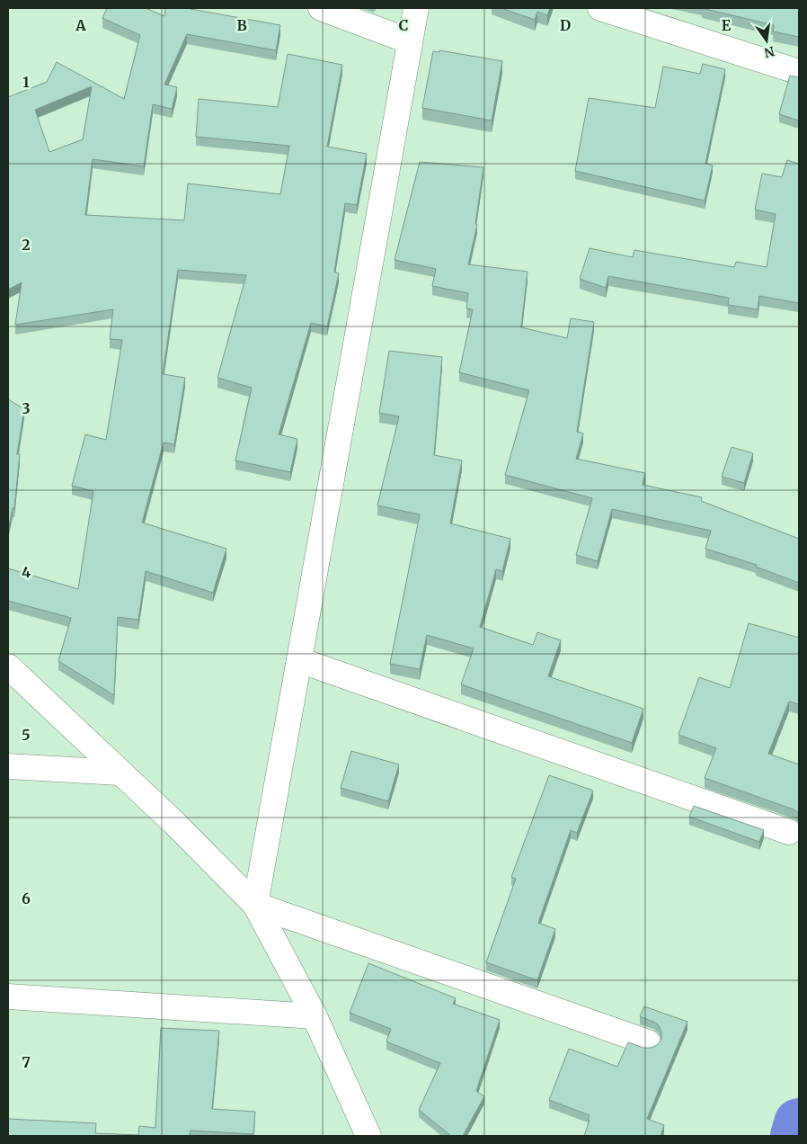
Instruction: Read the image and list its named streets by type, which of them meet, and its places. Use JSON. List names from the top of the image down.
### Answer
{
  "north": "bottom",
  "grid": {
    "columns": [
      "A",
      "B",
      "C",
      "D",
      "E"
    ],
    "rows": [
      "1",
      "2",
      "3",
      "4",
      "5",
      "6",
      "7"
    ]
  }
}
